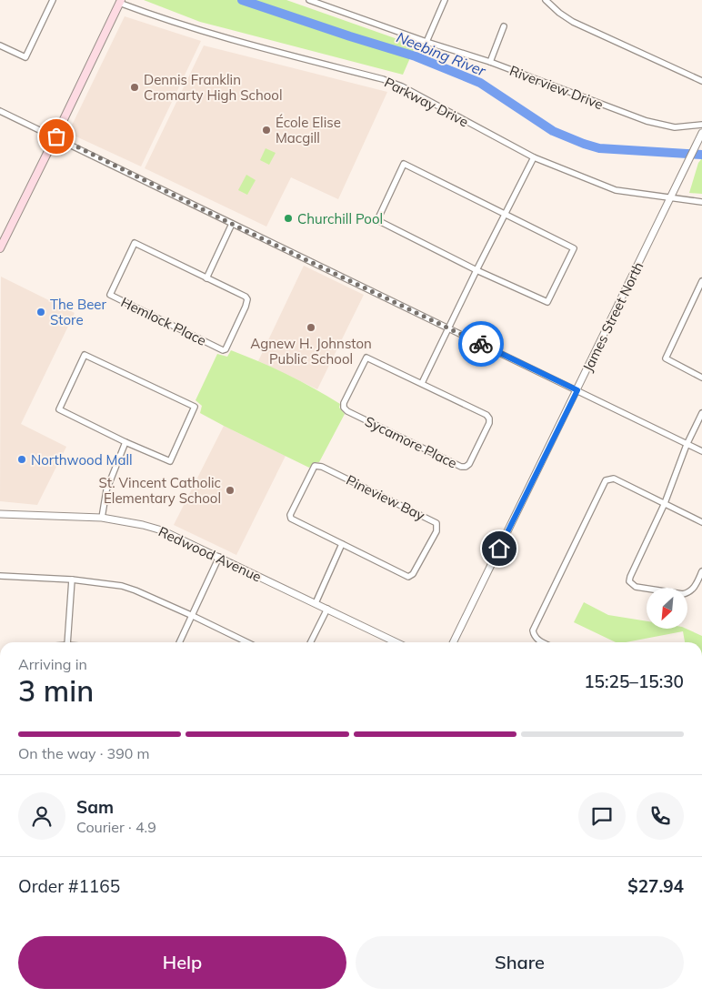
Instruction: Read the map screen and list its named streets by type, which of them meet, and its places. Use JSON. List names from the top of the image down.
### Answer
{
  "streets": {
    "street": [
      "Riverview Drive",
      "Parkway Drive",
      "James Street North",
      "Hemlock Place",
      "Sycamore Place",
      "Pineview Bay",
      "Redwood Avenue"
    ]
  },
  "crossings": [
    ["Parkway Drive", "James Street North"]
  ],
  "water": ["Neebing River"],
  "places": [
    "Dennis Franklin Cromarty High School",
    "École Elise Macgill",
    "Churchill Pool",
    "The Beer Store",
    "Agnew H. Johnston Public School",
    "Northwood Mall",
    "St. Vincent Catholic Elementary School"
  ],
  "north": "bottom left",
  "page": {
    "heading": ["3 min", "Arriving in", "15:25–15:30"],
    "panel": [
      "Sam",
      "Courier · 4.9",
      "Order #1165",
      "$27.94"
    ],
    "bar": "On the way · 390 m",
    "buttons": ["Help", "Share"]
  }
}
